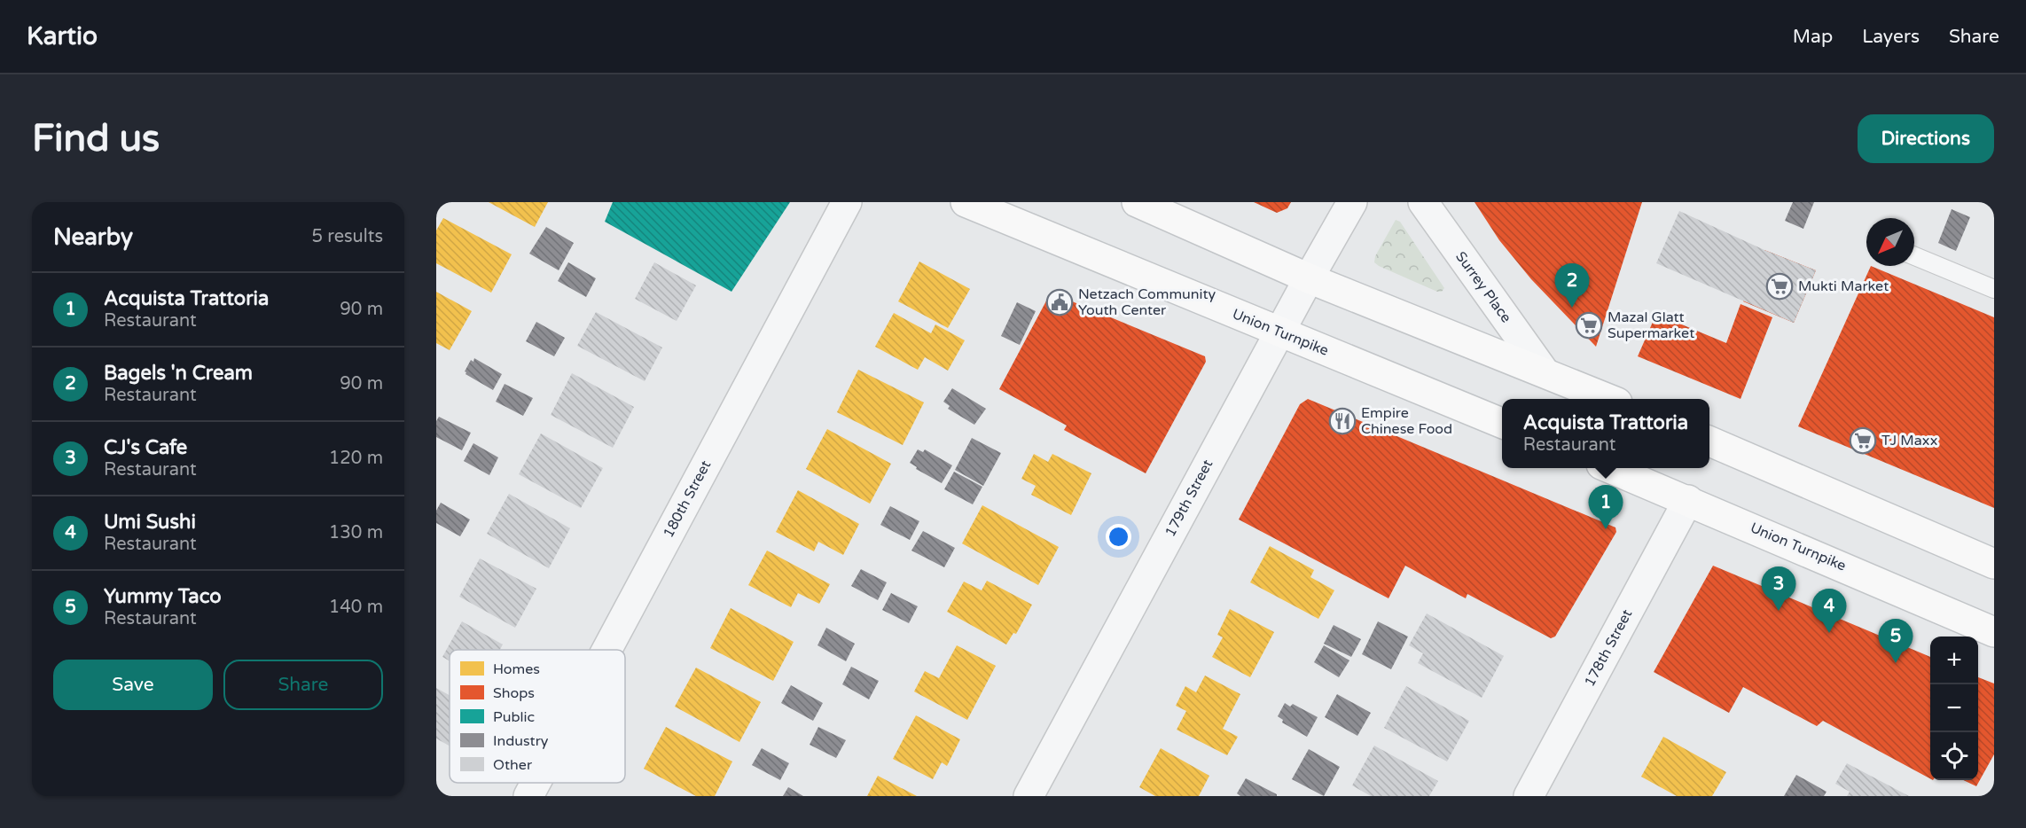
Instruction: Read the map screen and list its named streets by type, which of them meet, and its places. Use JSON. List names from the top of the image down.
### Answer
{
  "streets": {
    "main road": ["Union Turnpike"],
    "street": [
      "Surrey Place",
      "179th Street",
      "180th Street",
      "178th Street"
    ]
  },
  "crossings": [
    ["Union Turnpike", "179th Street"],
    ["Union Turnpike", "178th Street"]
  ],
  "places": {
    "supermarket": ["Mukti Market", "Mazal Glatt Supermarket", "TJ Maxx"],
    "public building": ["Netzach Community Youth Center"],
    "restaurant": ["Empire Chinese Food"]
  },
  "legend": [
    "Homes",
    "Shops",
    "Public",
    "Industry",
    "Other"
  ],
  "north": "bottom left",
  "page": {
    "header": "Kartio",
    "nav": ["Map", "Layers", "Share"],
    "buttons": [
      "Directions",
      ["Save", "Share"]
    ],
    "title": "Find us",
    "heading": ["Nearby", "5 results"],
    "pins": [
      "2",
      "1",
      "3",
      "4",
      "5"
    ],
    "list": [
      {
        "mark": "1",
        "name": "Acquista Trattoria",
        "note": "Restaurant",
        "value": "90 m"
      },
      {
        "mark": "2",
        "name": "Bagels 'n Cream",
        "note": "Restaurant",
        "value": "90 m"
      },
      {
        "mark": "3",
        "name": "CJ's Cafe",
        "note": "Restaurant",
        "value": "120 m"
      },
      {
        "mark": "4",
        "name": "Umi Sushi",
        "note": "Restaurant",
        "value": "130 m"
      },
      {
        "mark": "5",
        "name": "Yummy Taco",
        "note": "Restaurant",
        "value": "140 m"
      }
    ],
    "popup": ["Acquista Trattoria", "Restaurant"],
    "map_buttons": ["+", "−"]
  }
}
